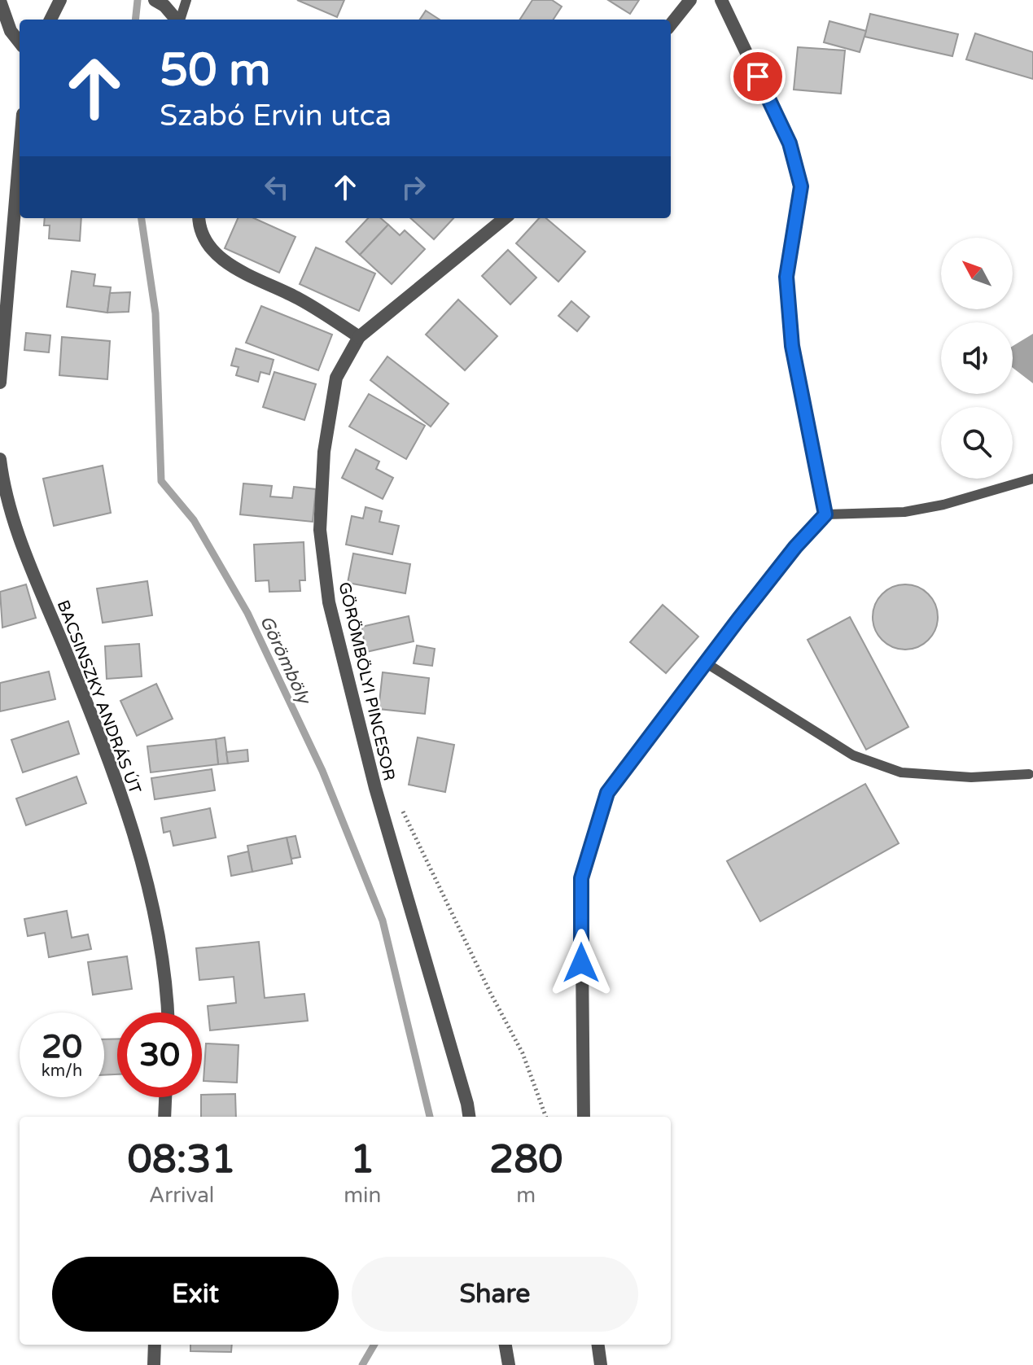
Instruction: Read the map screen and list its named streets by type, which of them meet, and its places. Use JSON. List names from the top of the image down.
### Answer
{
  "streets": {
    "street": ["GÖRÖMBÖLYI PINCESOR", "BACSINSZKY ANDRÁS ÚT"]
  },
  "water": ["Görömböly"],
  "north": "top left",
  "page": {
    "turn": ["50 m", "Szabó Ervin utca"],
    "speed": "20 km/h",
    "limit": "30",
    "eta": [
      "08:31",
      "Arrival",
      "1",
      "min",
      "280",
      "m"
    ],
    "buttons": ["Exit", "Share"]
  }
}
